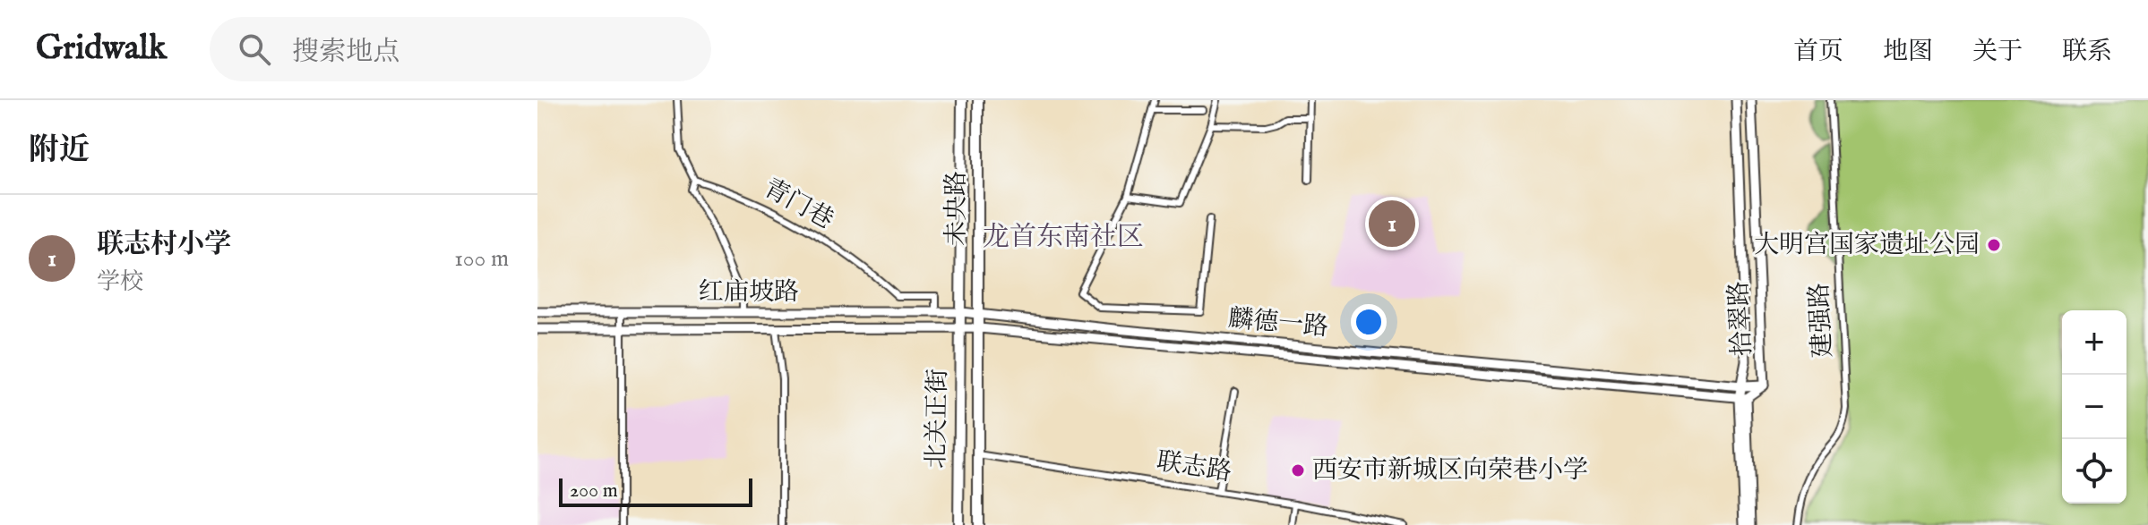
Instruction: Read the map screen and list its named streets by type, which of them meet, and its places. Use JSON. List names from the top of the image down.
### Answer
{
  "streets": {
    "main road": [
      "未央路",
      "红庙坡路",
      "拾翠路",
      "麟德一路",
      "北关正街"
    ],
    "street": ["青门巷", "建强路", "联志路"]
  },
  "crossings": [
    ["青门巷", "红庙坡路"],
    ["未央路", "红庙坡路"],
    ["未央路", "麟德一路"],
    ["未央路", "北关正街"],
    ["红庙坡路", "麟德一路"],
    ["红庙坡路", "北关正街"],
    ["拾翠路", "麟德一路"],
    ["麟德一路", "北关正街"],
    ["北关正街", "联志路"]
  ],
  "districts": ["龙首东南社区"],
  "places": ["大明宫国家遗址公园", "西安市新城区向荣巷小学"],
  "scale_bar": "200 m",
  "page": {
    "header": "Gridwalk",
    "search": "搜索地点",
    "nav": [
      "首页",
      "地图",
      "关于",
      "联系"
    ],
    "heading": "附近",
    "list": [
      {
        "mark": "1",
        "name": "联志村小学",
        "note": "学校",
        "value": "100 m"
      }
    ],
    "pins": "1",
    "map_buttons": ["+", "−"],
    "scale": "200 m"
  }
}
